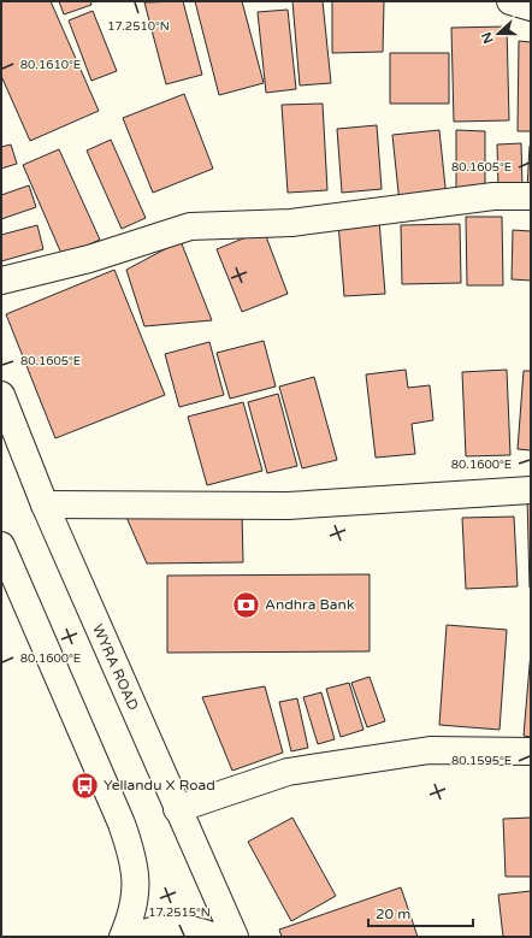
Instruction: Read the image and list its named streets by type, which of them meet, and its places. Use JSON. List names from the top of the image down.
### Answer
{
  "streets": {
    "street": ["WYRA ROAD"]
  },
  "places": {
    "bank": ["Andhra Bank"],
    "bus stop": ["Yellandu X Road"]
  },
  "scale_bar": "20 m",
  "north": "left",
  "coordinates": [
    "17.2510°N",
    "80.1610°E",
    "80.1605°E",
    "80.1600°E",
    "80.1595°E",
    "17.2515°N"
  ]
}
